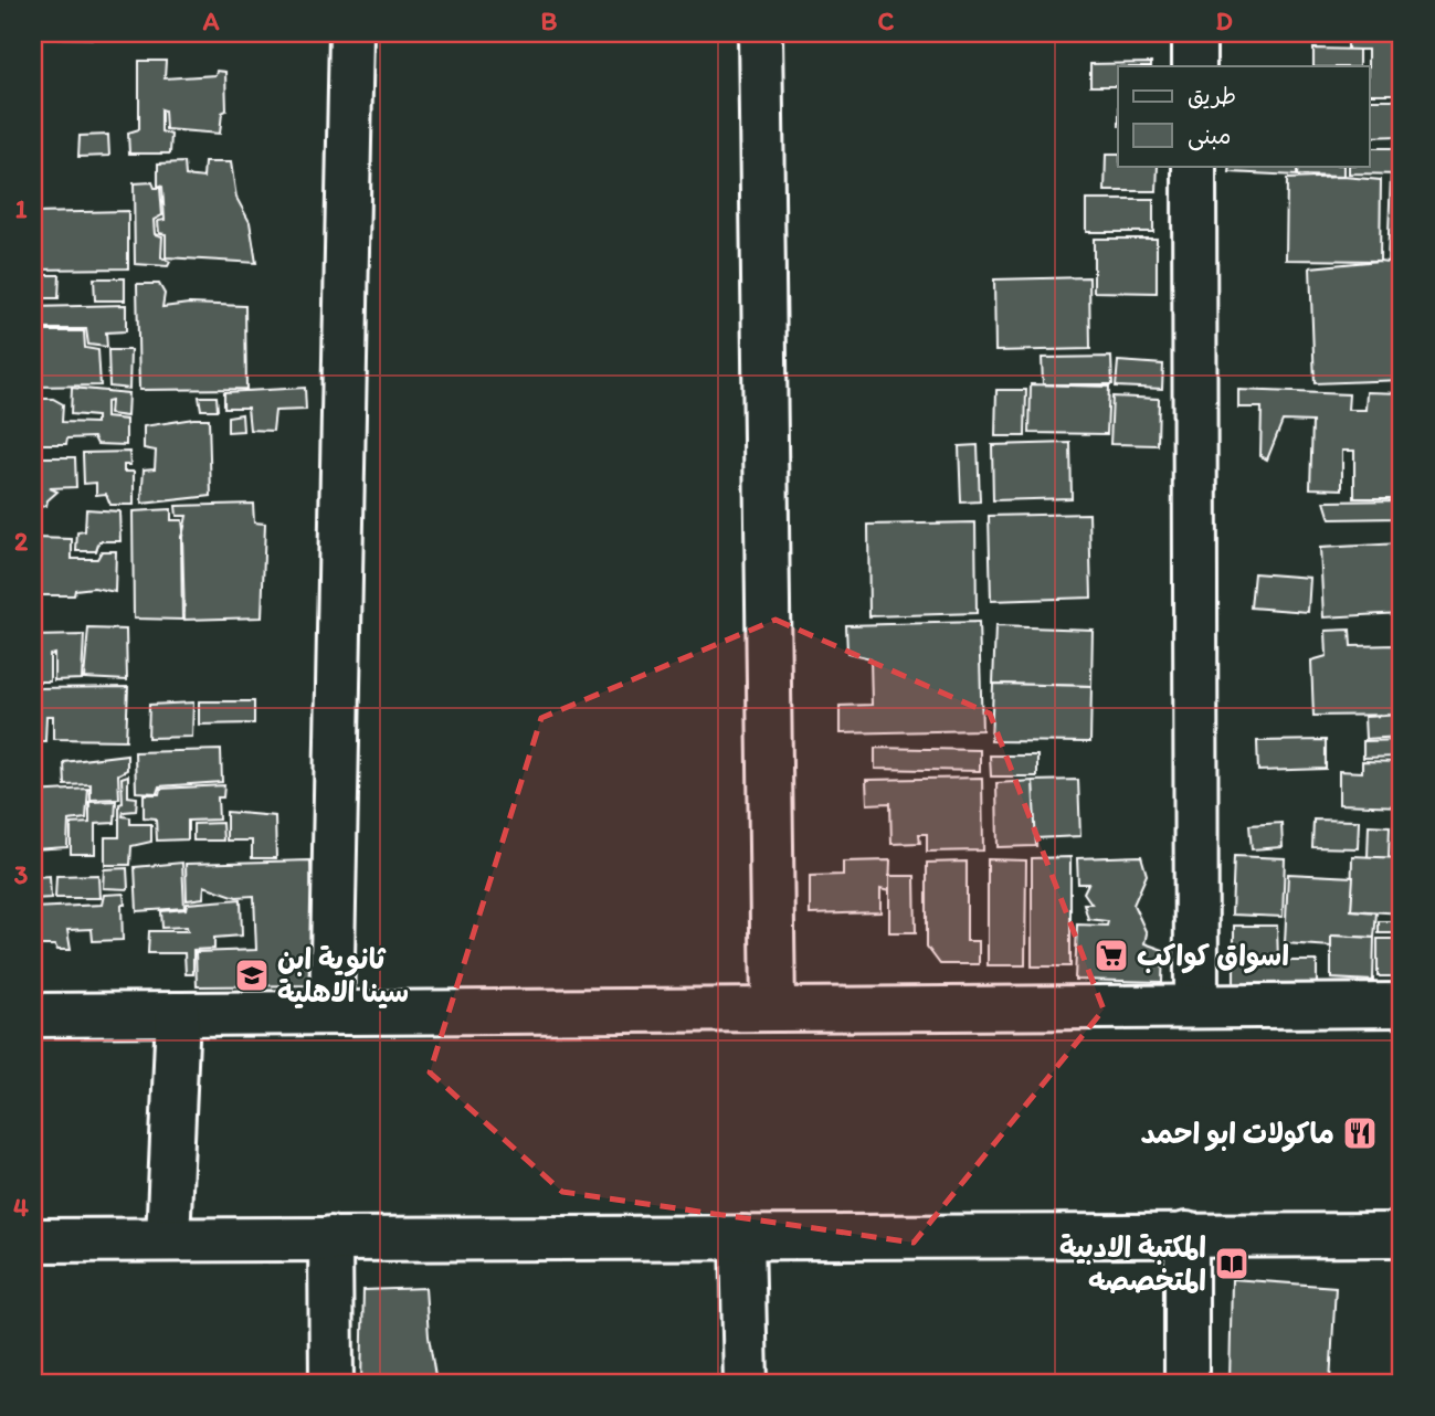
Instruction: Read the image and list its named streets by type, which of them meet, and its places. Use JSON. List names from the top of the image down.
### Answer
{
  "places": {
    "supermarket": ["اسواق كواكب"],
    "school or university": ["ثانوية ابن سينا الاهلية"],
    "restaurant": ["ماكولات ابو احمد"],
    "library": ["المكتبة الادبية المتخصصه"]
  },
  "legend": ["طريق", "مبنى"],
  "grid": {
    "columns": [
      "A",
      "B",
      "C",
      "D"
    ],
    "rows": [
      "1",
      "2",
      "3",
      "4"
    ]
  }
}
